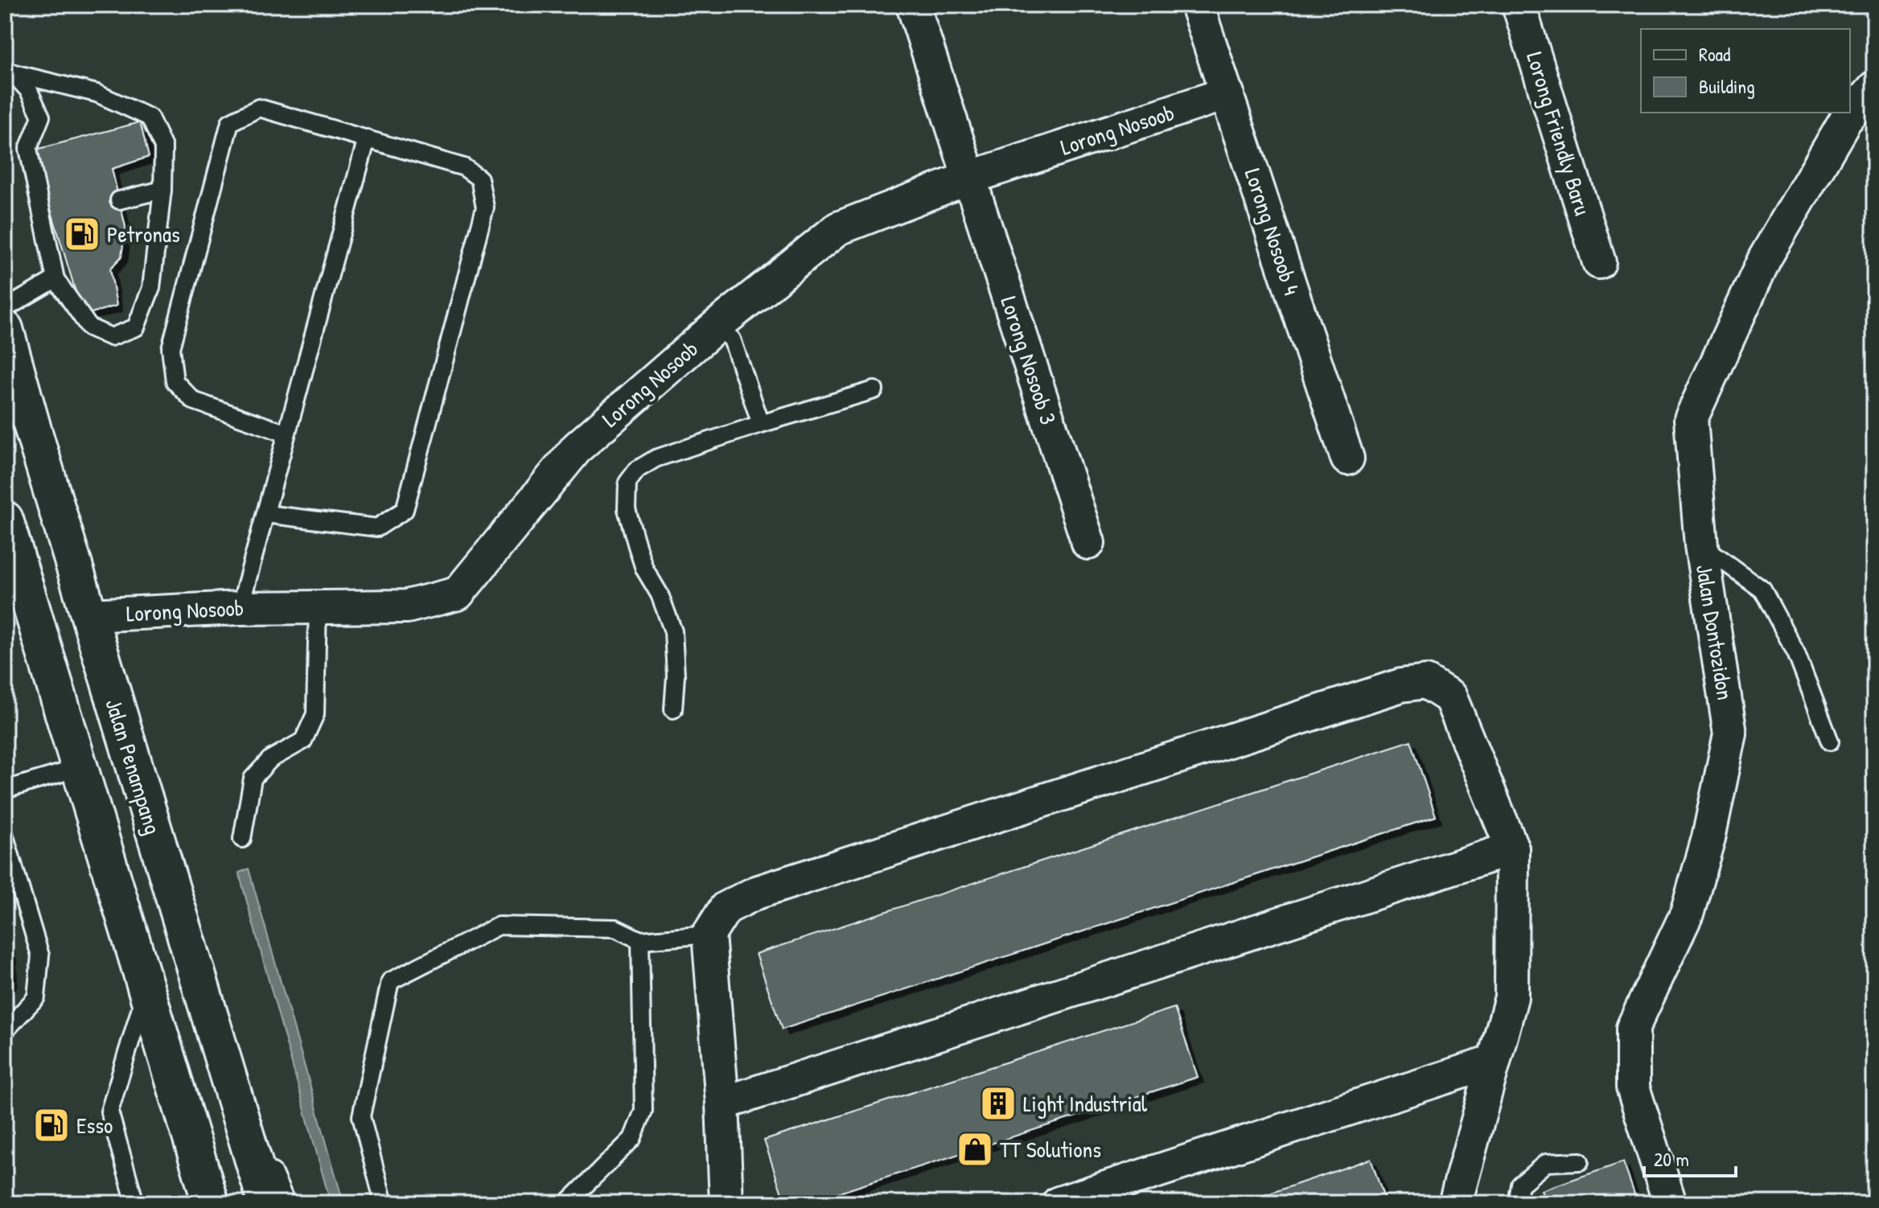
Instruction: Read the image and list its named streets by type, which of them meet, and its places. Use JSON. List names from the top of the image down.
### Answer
{
  "streets": {
    "main road": ["Jalan Penampang"],
    "street": [
      "Lorong Nosoob",
      "Lorong Friendly Baru",
      "Lorong Nosoob 4",
      "Lorong Nosoob 3",
      "Jalan Dontozidon"
    ]
  },
  "crossings": [
    ["Lorong Nosoob", "Lorong Nosoob 4"],
    ["Lorong Nosoob", "Lorong Nosoob 3"],
    ["Lorong Nosoob", "Jalan Penampang"]
  ],
  "places": {
    "fuel station": ["Petronas", "Esso"],
    "building": ["Light Industrial"],
    "shop": ["TT Solutions"]
  },
  "legend": ["Road", "Building"],
  "scale_bar": "20 m"
}
